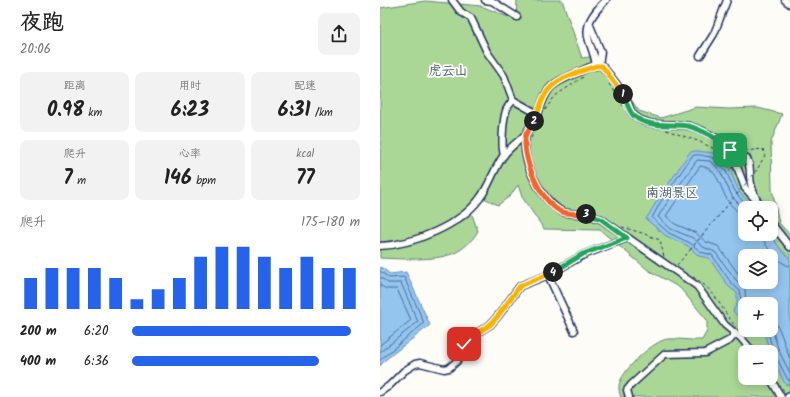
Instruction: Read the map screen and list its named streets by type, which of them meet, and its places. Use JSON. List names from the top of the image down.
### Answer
{
  "parks": ["虎云山", "南湖景区"],
  "page": {
    "heading": ["夜跑", "20:06"],
    "stats": [
      ["距离", "0.98 km"],
      ["用时", "6:23"],
      ["配速", "6:31 /km"],
      ["爬升", "7 m"],
      ["心率", "146 bpm"],
      ["kcal", "77"]
    ],
    "pins": [
      "1",
      "2",
      "3",
      "4"
    ],
    "map_buttons": ["+", "−"],
    "chart": ["爬升", "175–180 m"],
    "list": [
      {
        "name": "200 m",
        "note": "6:20"
      },
      {
        "name": "400 m",
        "note": "6:36"
      }
    ]
  }
}
